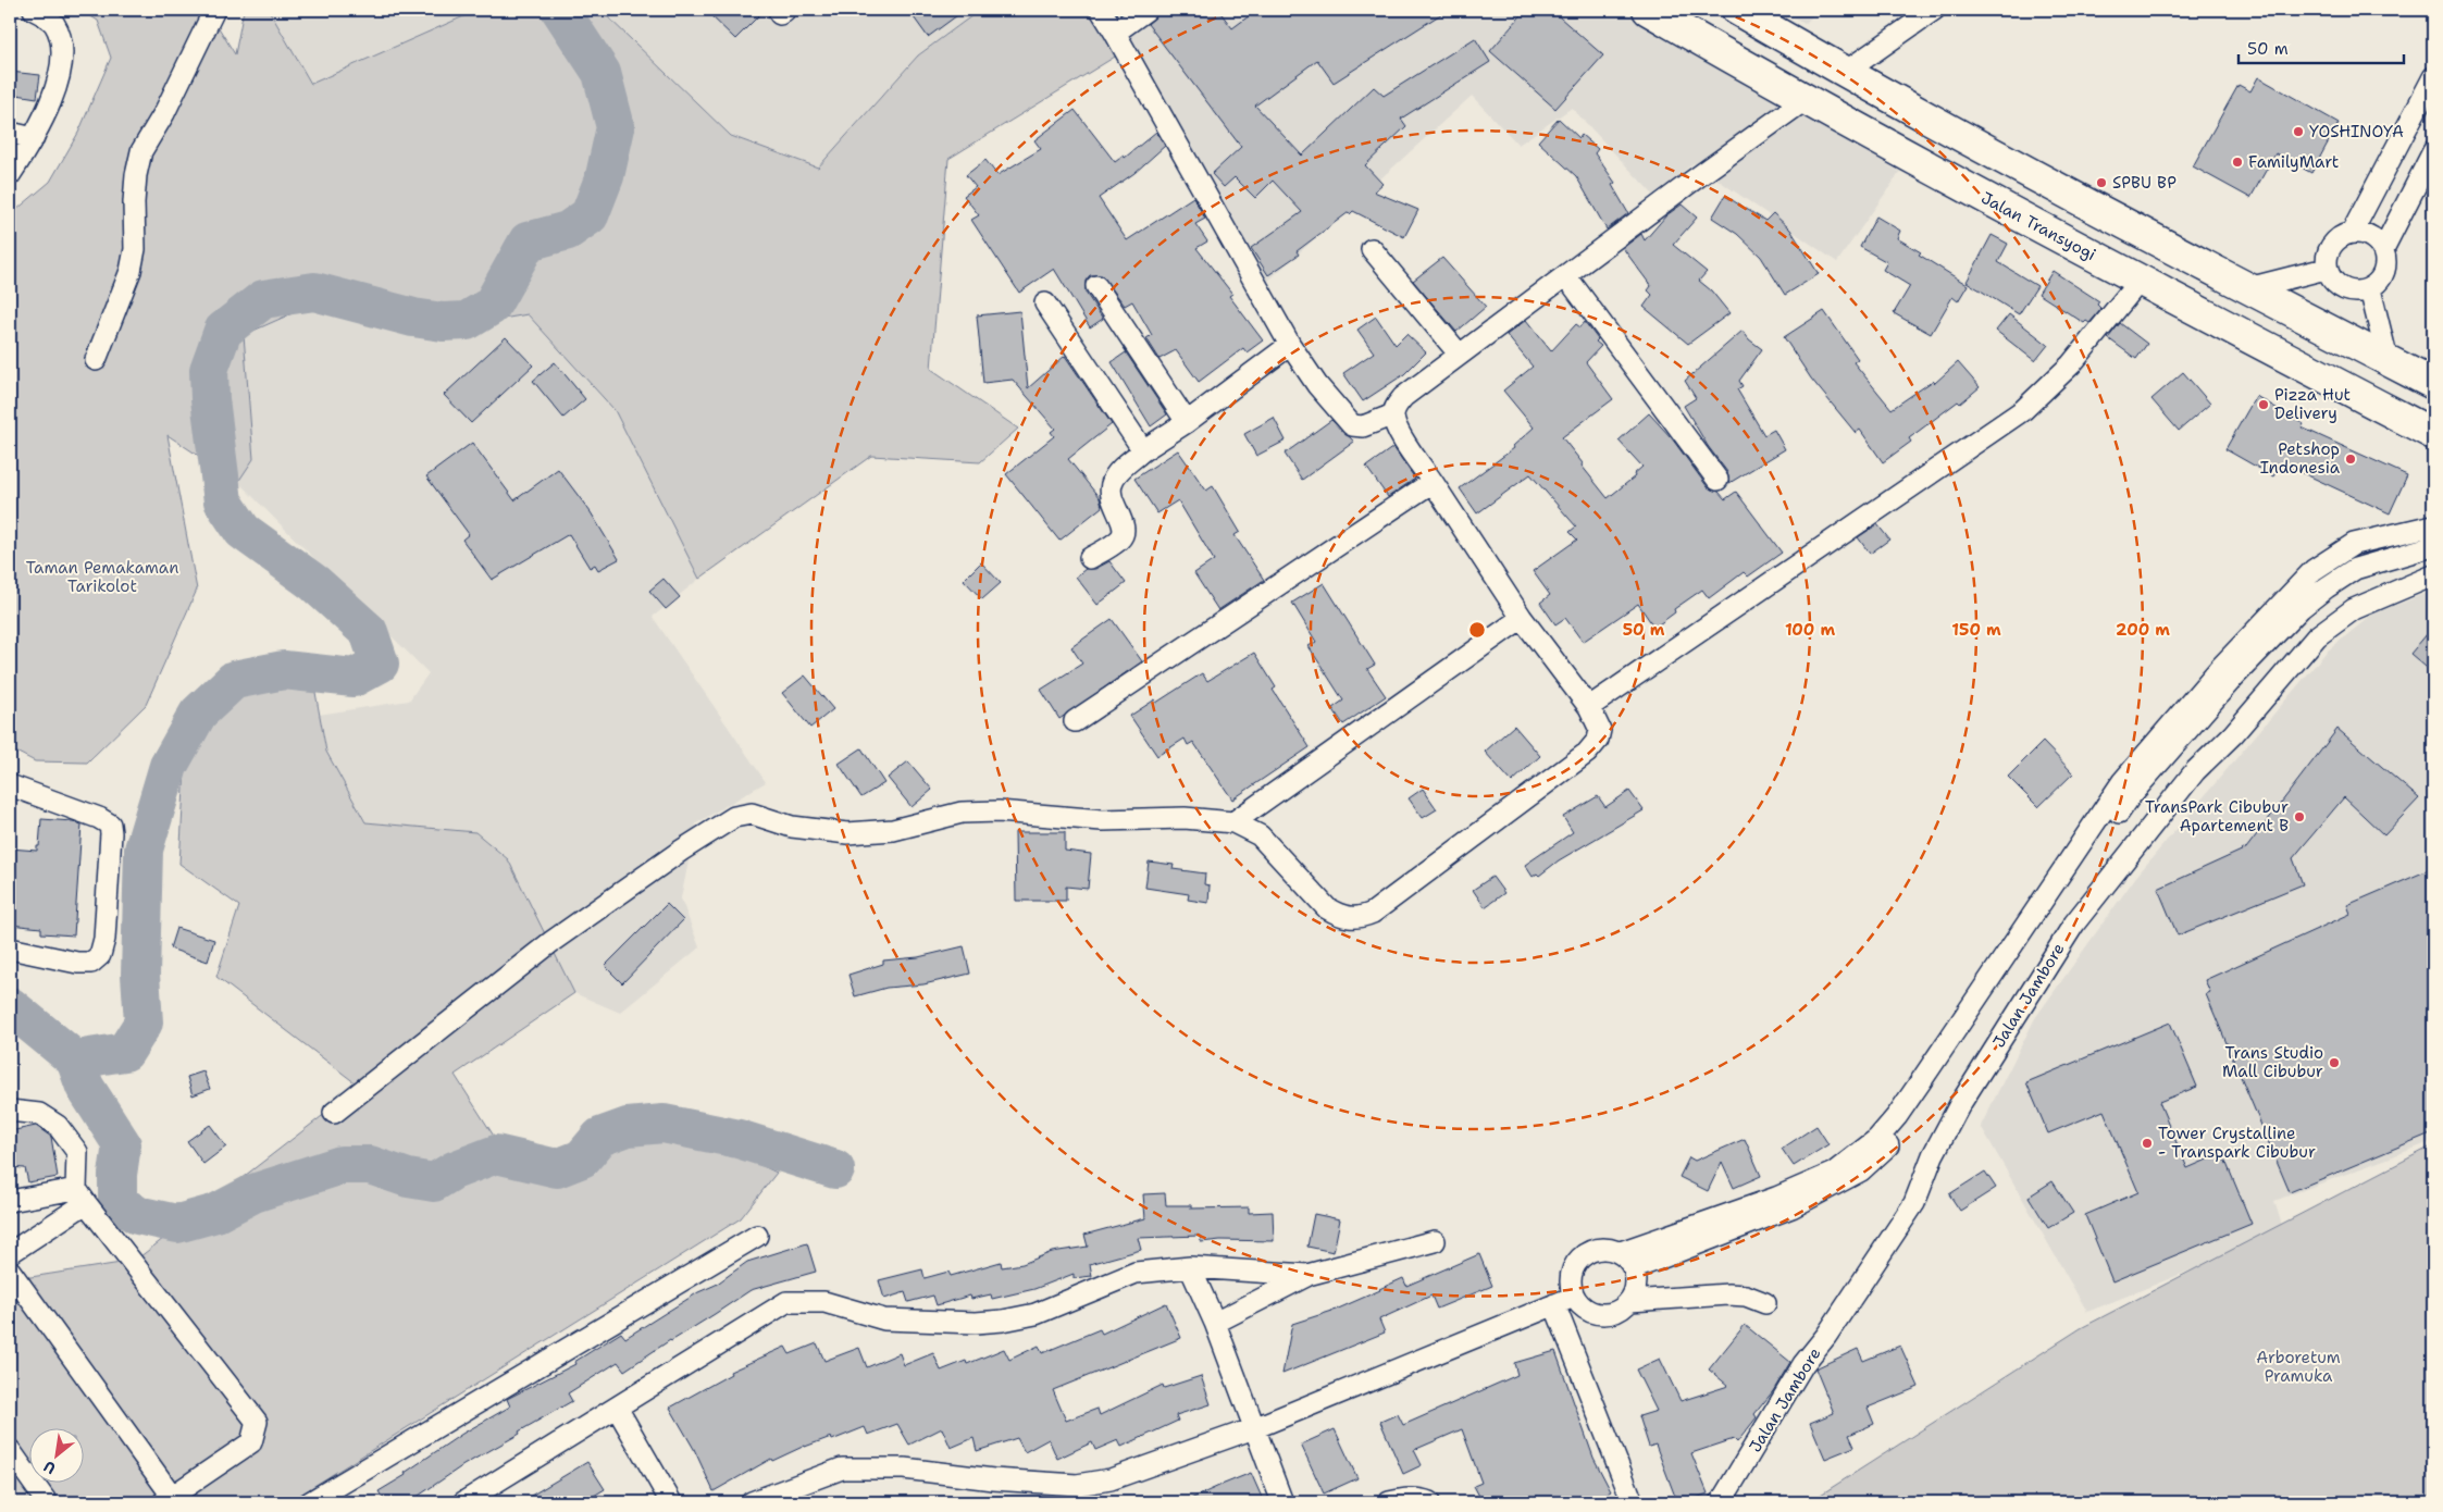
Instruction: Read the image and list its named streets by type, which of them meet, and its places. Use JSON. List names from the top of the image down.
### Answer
{
  "streets": {
    "highway": ["Jalan Transyogi"],
    "street": ["Jalan Jambore"]
  },
  "parks": ["Taman Pemakaman Tarikolot", "Arboretum Pramuka"],
  "places": [
    "YOSHINOYA",
    "FamilyMart",
    "SPBU BP",
    "Pizza Hut Delivery",
    "Petshop Indonesia",
    "TransPark Cibubur Apartement B",
    "Trans Studio Mall Cibubur",
    "Tower Crystalline - Transpark Cibubur"
  ],
  "scale_bar": "50 m",
  "north": "bottom left",
  "rings": [
    "50 m",
    "100 m",
    "150 m",
    "200 m"
  ]
}
